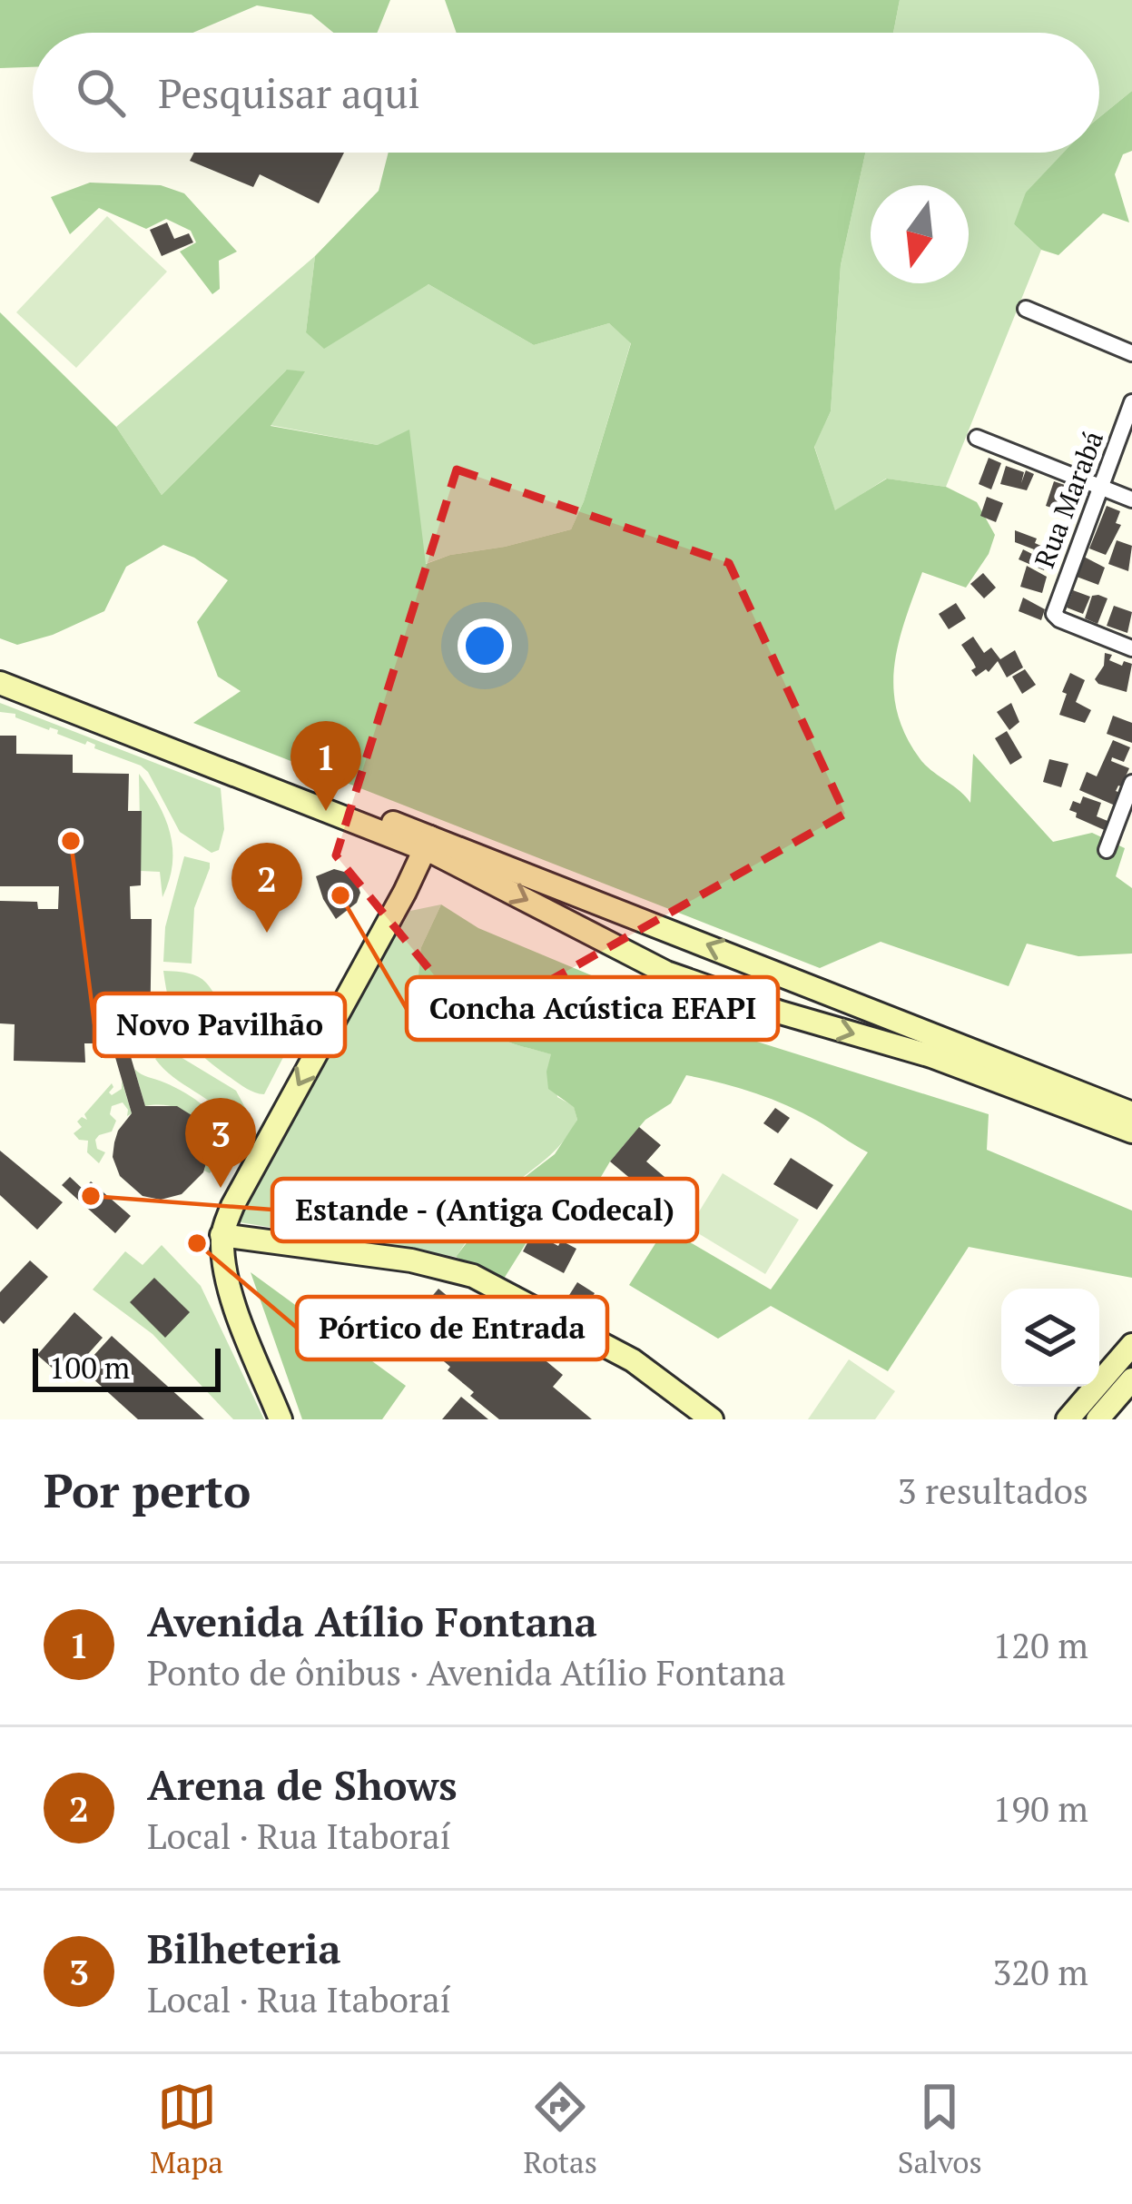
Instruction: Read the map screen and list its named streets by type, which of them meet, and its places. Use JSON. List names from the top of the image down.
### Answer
{
  "streets": {
    "street": ["Rua Marabá"]
  },
  "places": [
    "Novo Pavilhão",
    "Concha Acústica EFAPI",
    "Estande - (Antiga Codecal)",
    "Pórtico de Entrada"
  ],
  "scale_bar": "100 m",
  "north": "bottom",
  "page": {
    "search": "Pesquisar aqui",
    "pins": ["1", "2", "3"],
    "scale": "100 m",
    "heading": ["Por perto", "3 resultados"],
    "list": [
      {
        "mark": "1",
        "name": "Avenida Atílio Fontana",
        "note": "Ponto de ônibus · Avenida Atílio Fontana",
        "value": "120 m"
      },
      {
        "mark": "2",
        "name": "Arena de Shows",
        "note": "Local · Rua Itaboraí",
        "value": "190 m"
      },
      {
        "mark": "3",
        "name": "Bilheteria",
        "note": "Local · Rua Itaboraí",
        "value": "320 m"
      }
    ],
    "nav": ["Mapa", "Rotas", "Salvos"]
  }
}
